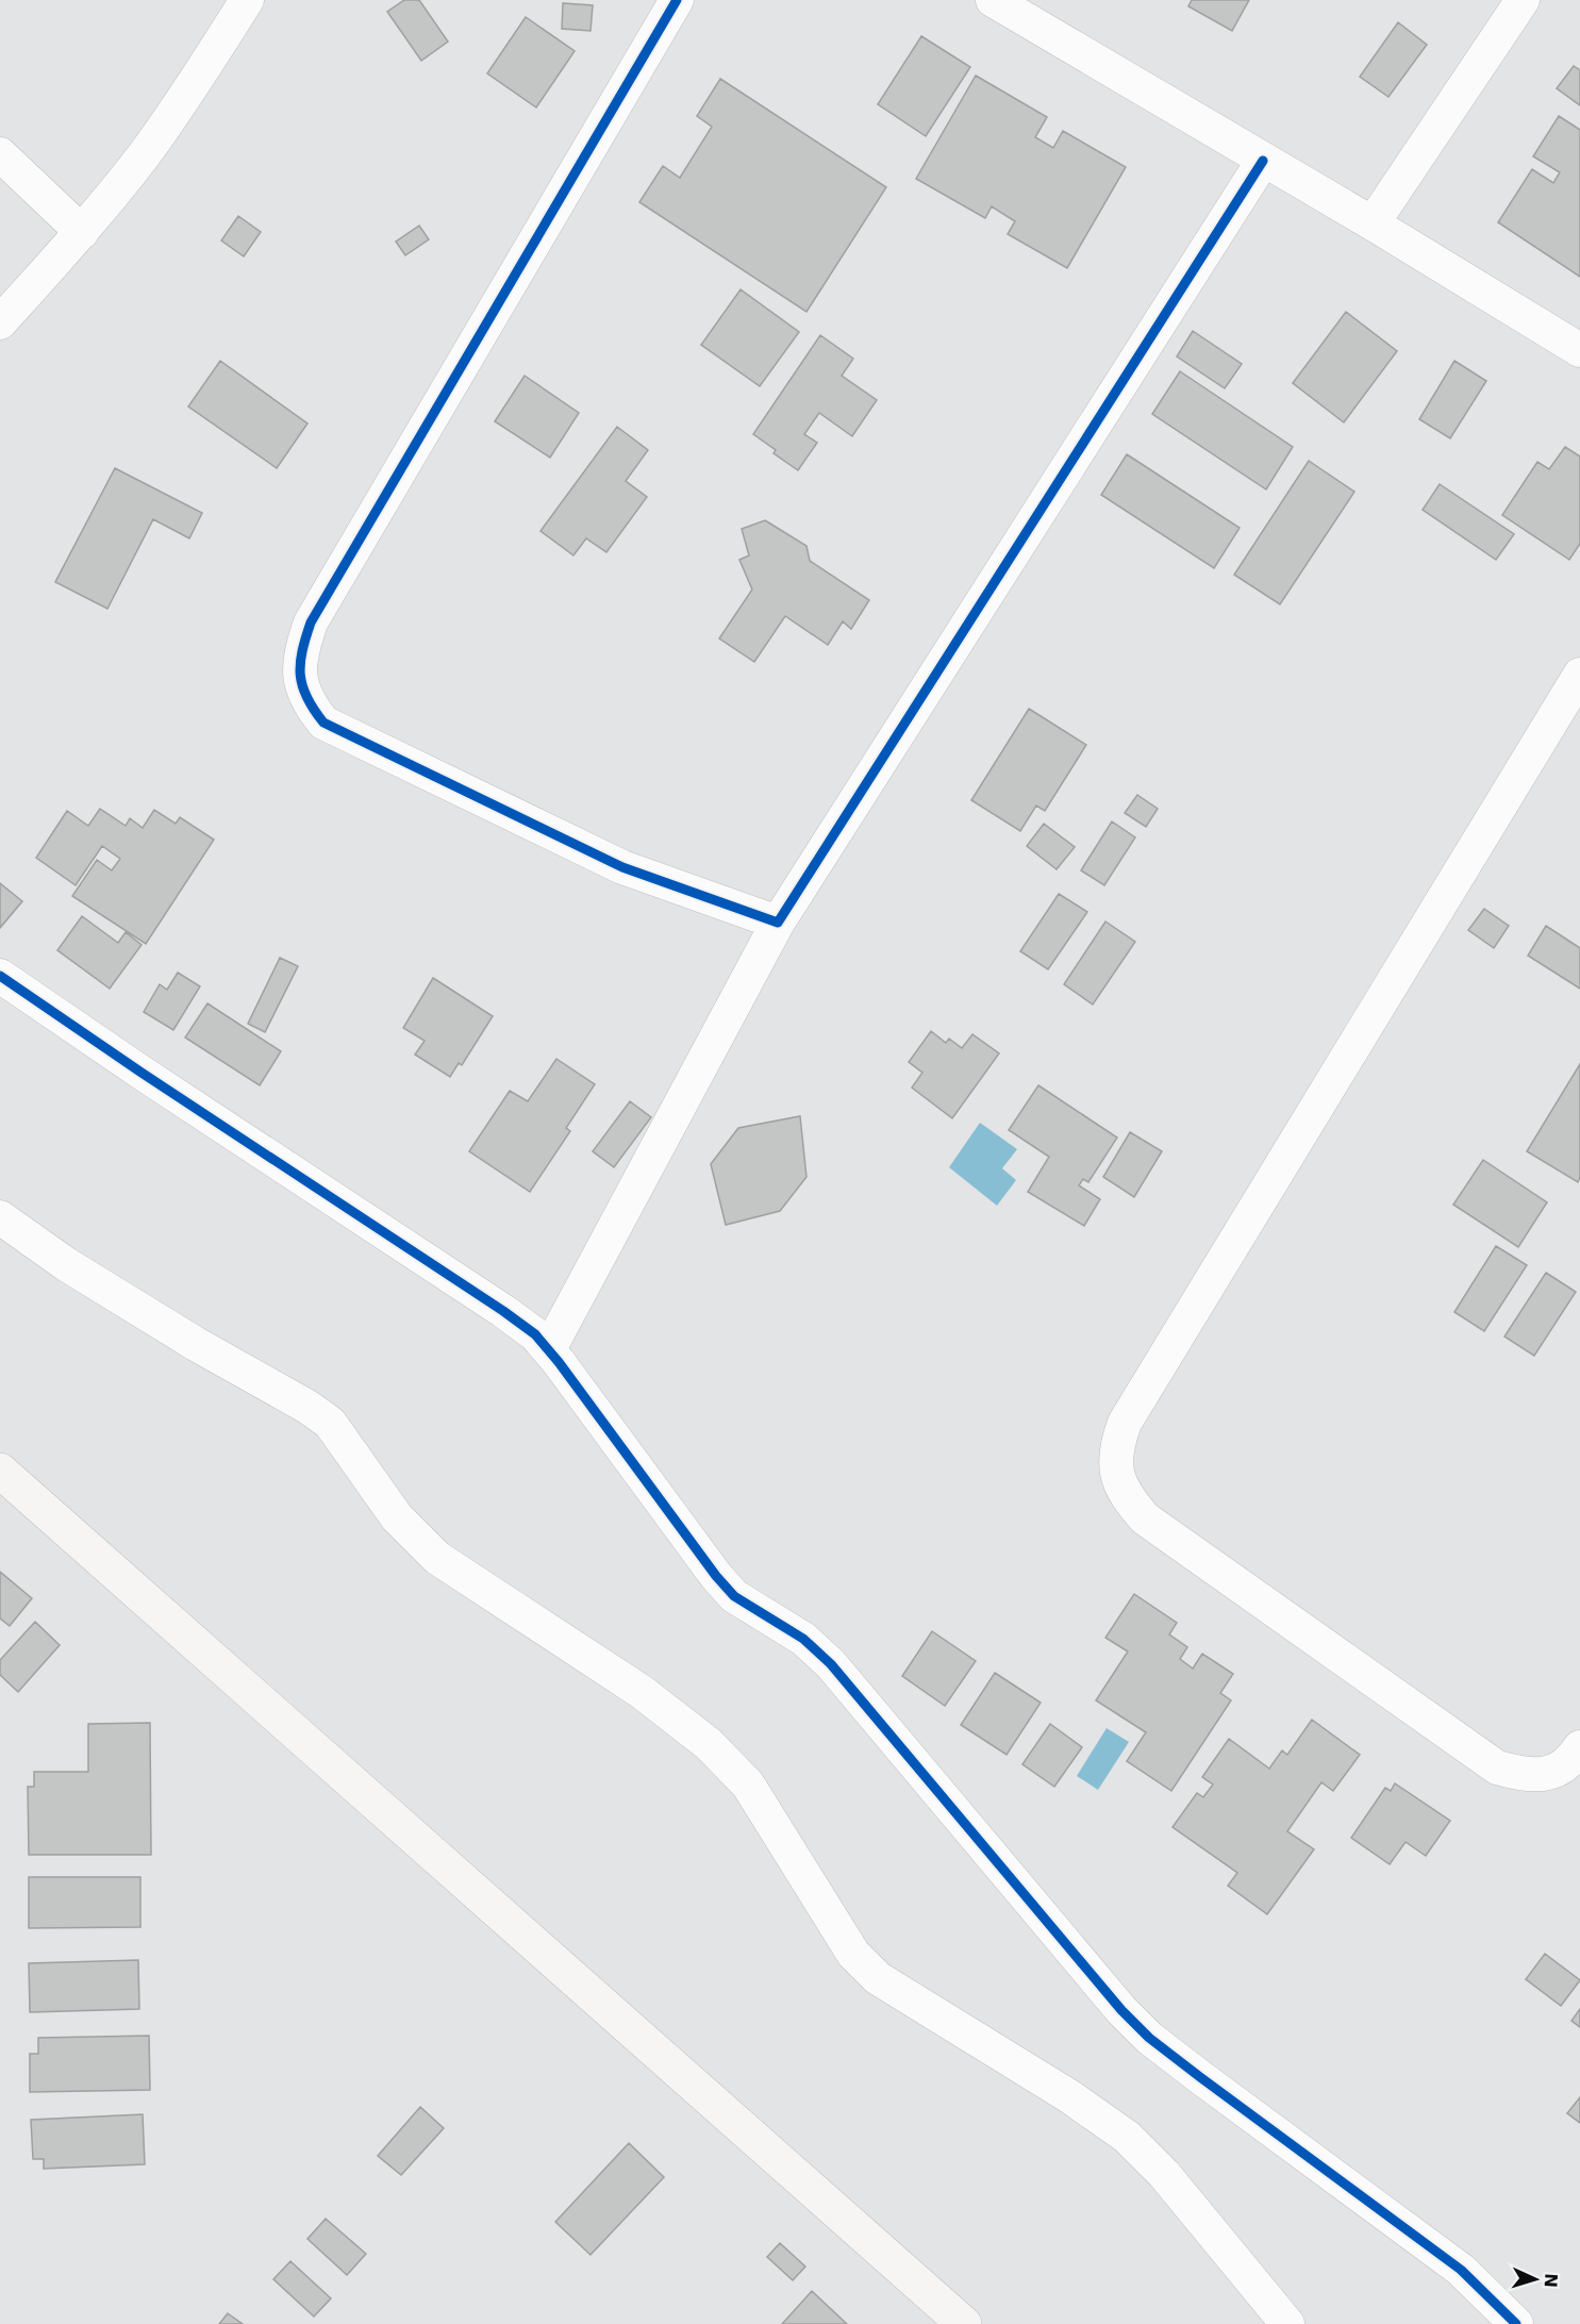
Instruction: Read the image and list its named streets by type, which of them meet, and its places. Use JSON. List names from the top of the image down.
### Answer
{
  "north": "right"
}
